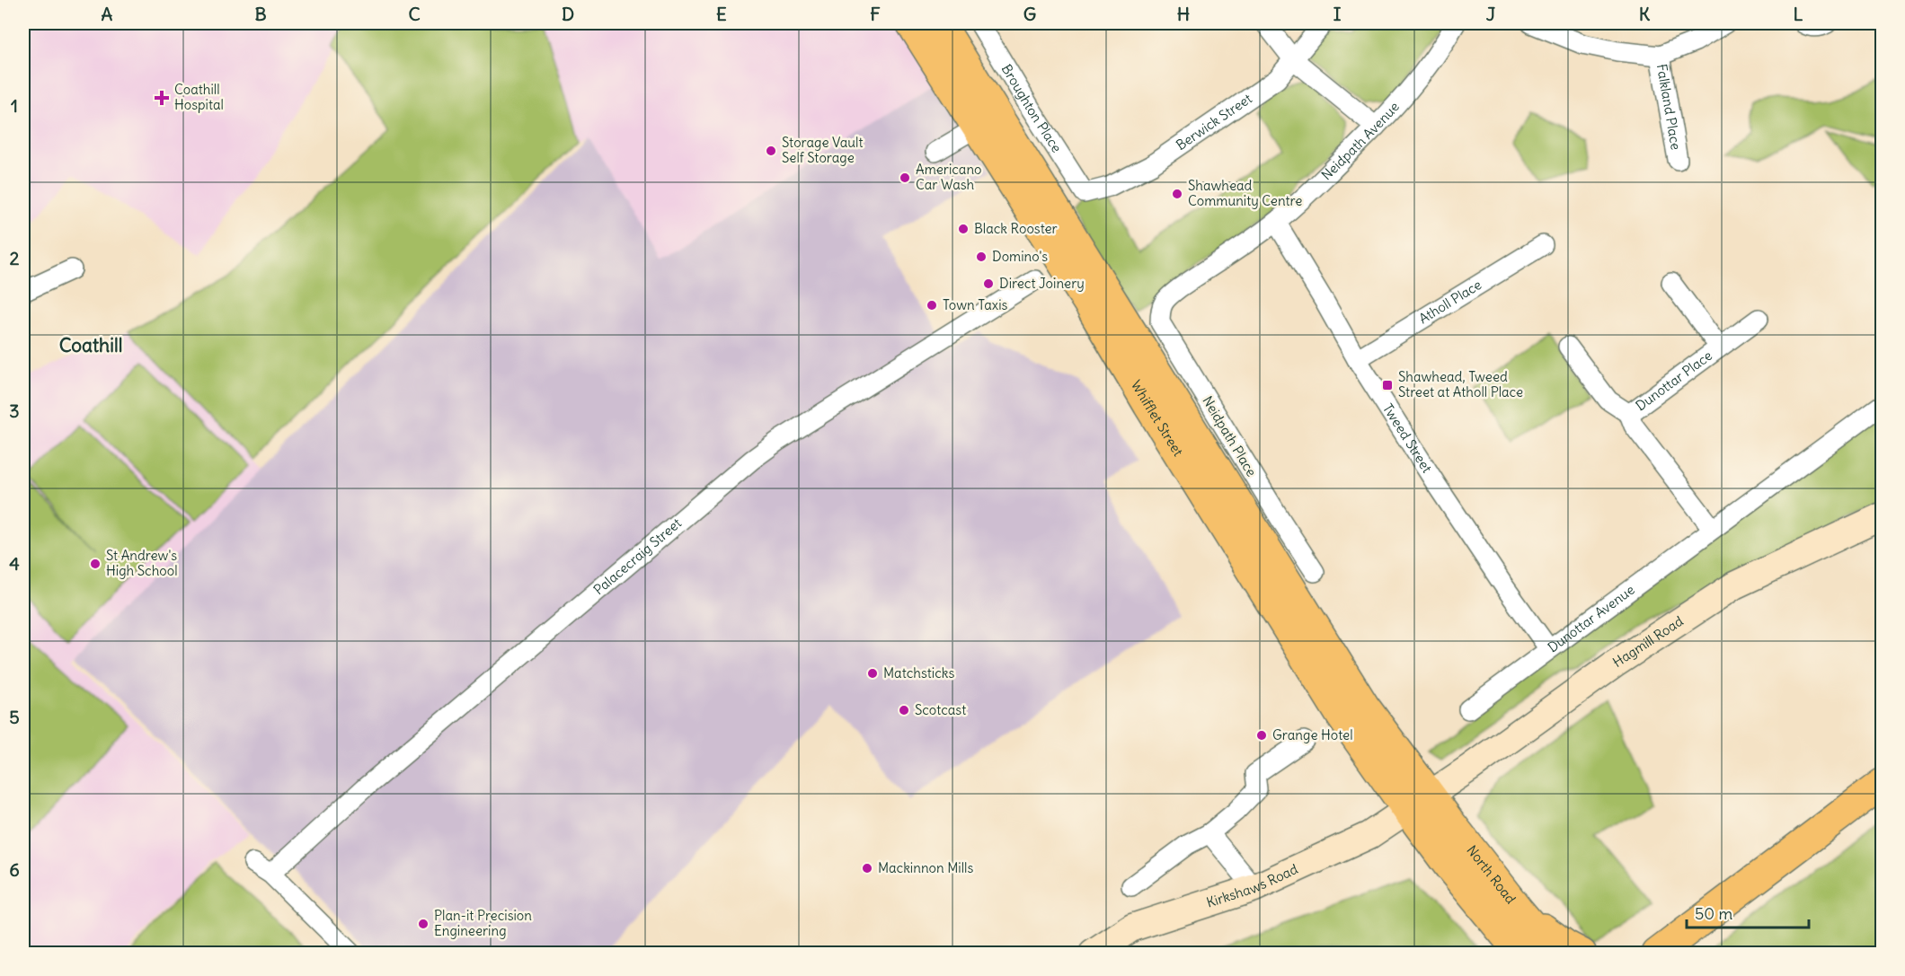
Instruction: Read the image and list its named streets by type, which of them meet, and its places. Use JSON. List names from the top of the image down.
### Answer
{
  "streets": {
    "main road": ["Whifflet Street", "North Road"],
    "street": [
      "Falkland Place",
      "Broughton Place",
      "Berwick Street",
      "Neidpath Avenue",
      "Atholl Place",
      "Dunottar Place",
      "Neidpath Place",
      "Tweed Street",
      "Palacecraig Street",
      "Dunottar Avenue",
      "Hagmill Road",
      "Kirkshaws Road"
    ]
  },
  "crossings": [
    ["Broughton Place", "Berwick Street"],
    ["Neidpath Avenue", "Neidpath Place"],
    ["Neidpath Avenue", "Tweed Street"],
    ["Atholl Place", "Tweed Street"],
    ["Whifflet Street", "Hagmill Road"],
    ["Whifflet Street", "North Road"],
    ["Whifflet Street", "Kirkshaws Road"],
    ["Tweed Street", "Dunottar Avenue"],
    ["Hagmill Road", "North Road"],
    ["Hagmill Road", "Kirkshaws Road"],
    ["North Road", "Kirkshaws Road"]
  ],
  "districts": ["Coathill"],
  "places": {
    "health": ["Coathill Hospital"],
    "other": [
      "Storage Vault Self Storage",
      "Americano Car Wash",
      "Shawhead Community Centre",
      "Black Rooster",
      "Domino's",
      "Direct Joinery",
      "Town Taxis",
      "St Andrew's High School",
      "Matchsticks",
      "Scotcast",
      "Grange Hotel",
      "Mackinnon Mills",
      "Plan-it Precision Engineering"
    ],
    "transit": ["Shawhead, Tweed Street at Atholl Place"]
  },
  "scale_bar": "50 m",
  "grid": {
    "columns": [
      "A",
      "B",
      "C",
      "D",
      "E",
      "F",
      "G",
      "H",
      "I",
      "J",
      "K",
      "L"
    ],
    "rows": [
      "1",
      "2",
      "3",
      "4",
      "5",
      "6"
    ]
  }
}
